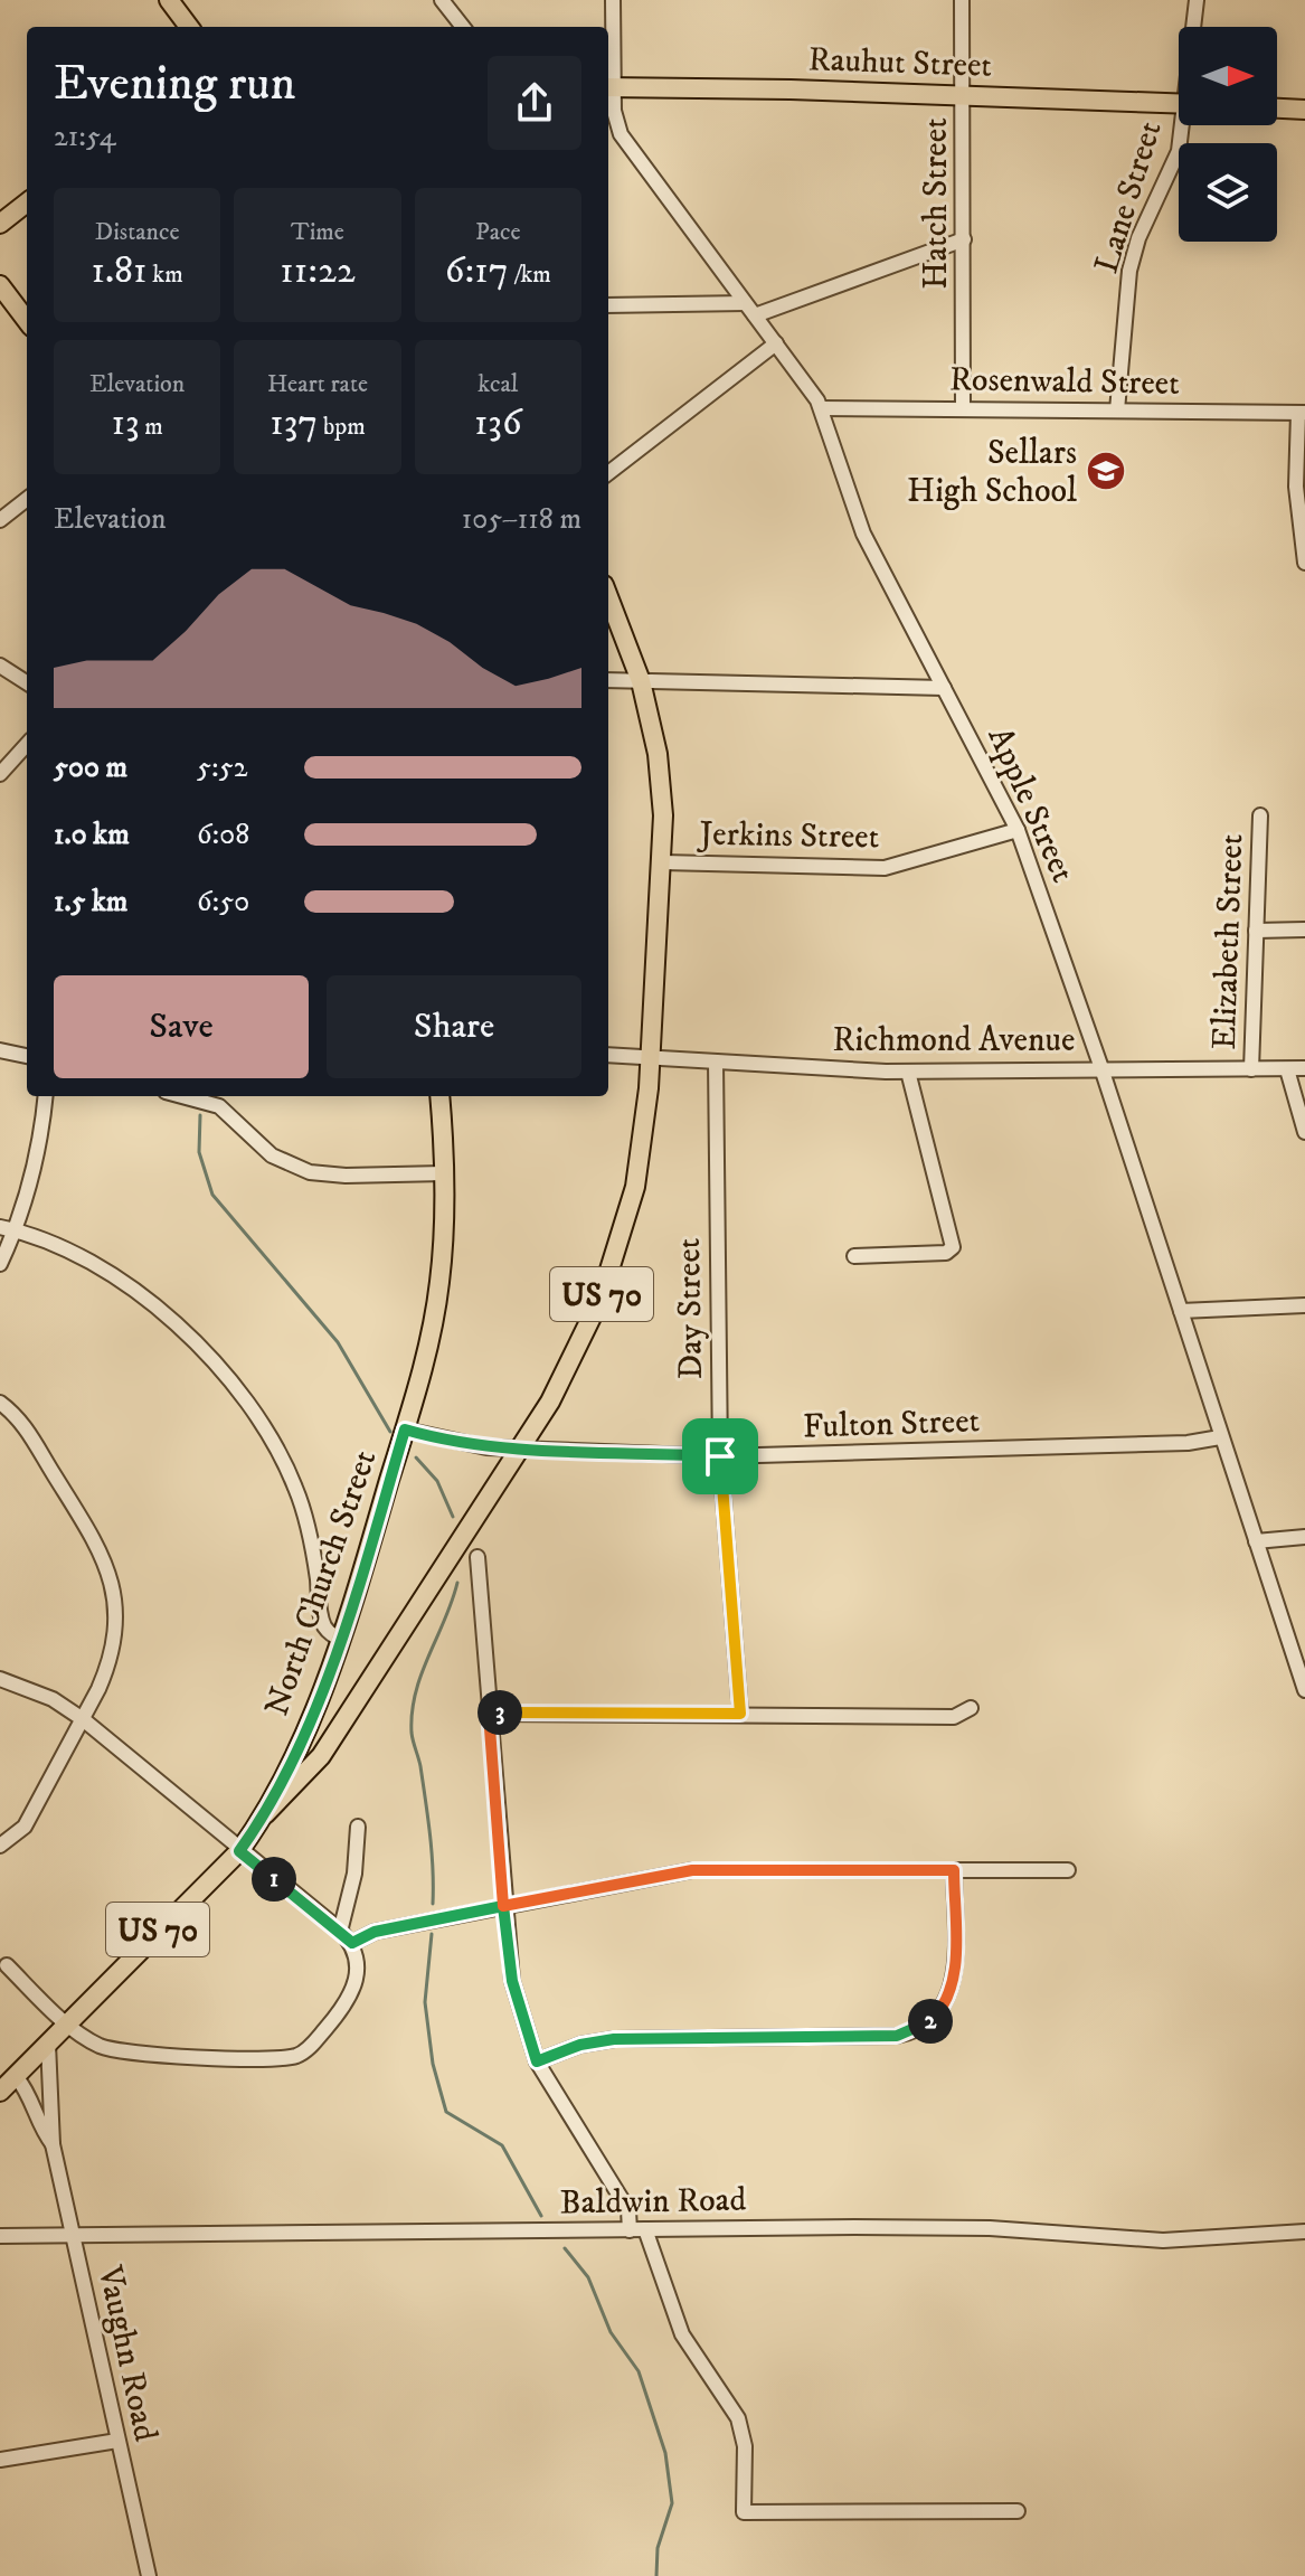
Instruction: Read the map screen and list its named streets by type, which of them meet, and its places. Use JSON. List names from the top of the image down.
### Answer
{
  "streets": {
    "main road": ["Rauhut Street", "US 70", "North Church Street"],
    "street": [
      "Lane Street",
      "Hatch Street",
      "Rosenwald Street",
      "Apple Street",
      "Jerkins Street",
      "Elizabeth Street",
      "Richmond Avenue",
      "Day Street",
      "Fulton Street",
      "Baldwin Road",
      "Vaughn Road"
    ]
  },
  "crossings": [
    ["Rauhut Street", "Hatch Street"],
    ["Rauhut Street", "Apple Street"],
    ["Lane Street", "Rosenwald Street"],
    ["Hatch Street", "Rosenwald Street"],
    ["Rosenwald Street", "Apple Street"],
    ["Apple Street", "Jerkins Street"],
    ["Apple Street", "Richmond Avenue"],
    ["Apple Street", "Fulton Street"],
    ["Jerkins Street", "US 70"],
    ["Elizabeth Street", "Richmond Avenue"],
    ["Richmond Avenue", "US 70"],
    ["Richmond Avenue", "Day Street"],
    ["US 70", "Fulton Street"],
    ["US 70", "North Church Street"],
    ["Day Street", "Fulton Street"],
    ["Fulton Street", "North Church Street"],
    ["North Church Street", "Vaughn Road"],
    ["Baldwin Road", "Vaughn Road"]
  ],
  "places": {
    "school or university": ["Sellars High School"]
  },
  "north": "right",
  "page": {
    "heading": ["Evening run", "21:54"],
    "stats": [
      ["Distance", "1.81 km"],
      ["Time", "11:22"],
      ["Pace", "6:17 /km"],
      ["Elevation", "13 m"],
      ["Heart rate", "137 bpm"],
      ["kcal", "136"]
    ],
    "chart": ["Elevation", "105–118 m"],
    "list": [
      {
        "name": "500 m",
        "note": "5:52"
      },
      {
        "name": "1.0 km",
        "note": "6:08"
      },
      {
        "name": "1.5 km",
        "note": "6:50"
      }
    ],
    "buttons": ["Save", "Share"],
    "pins": ["3", "1", "2"]
  }
}
